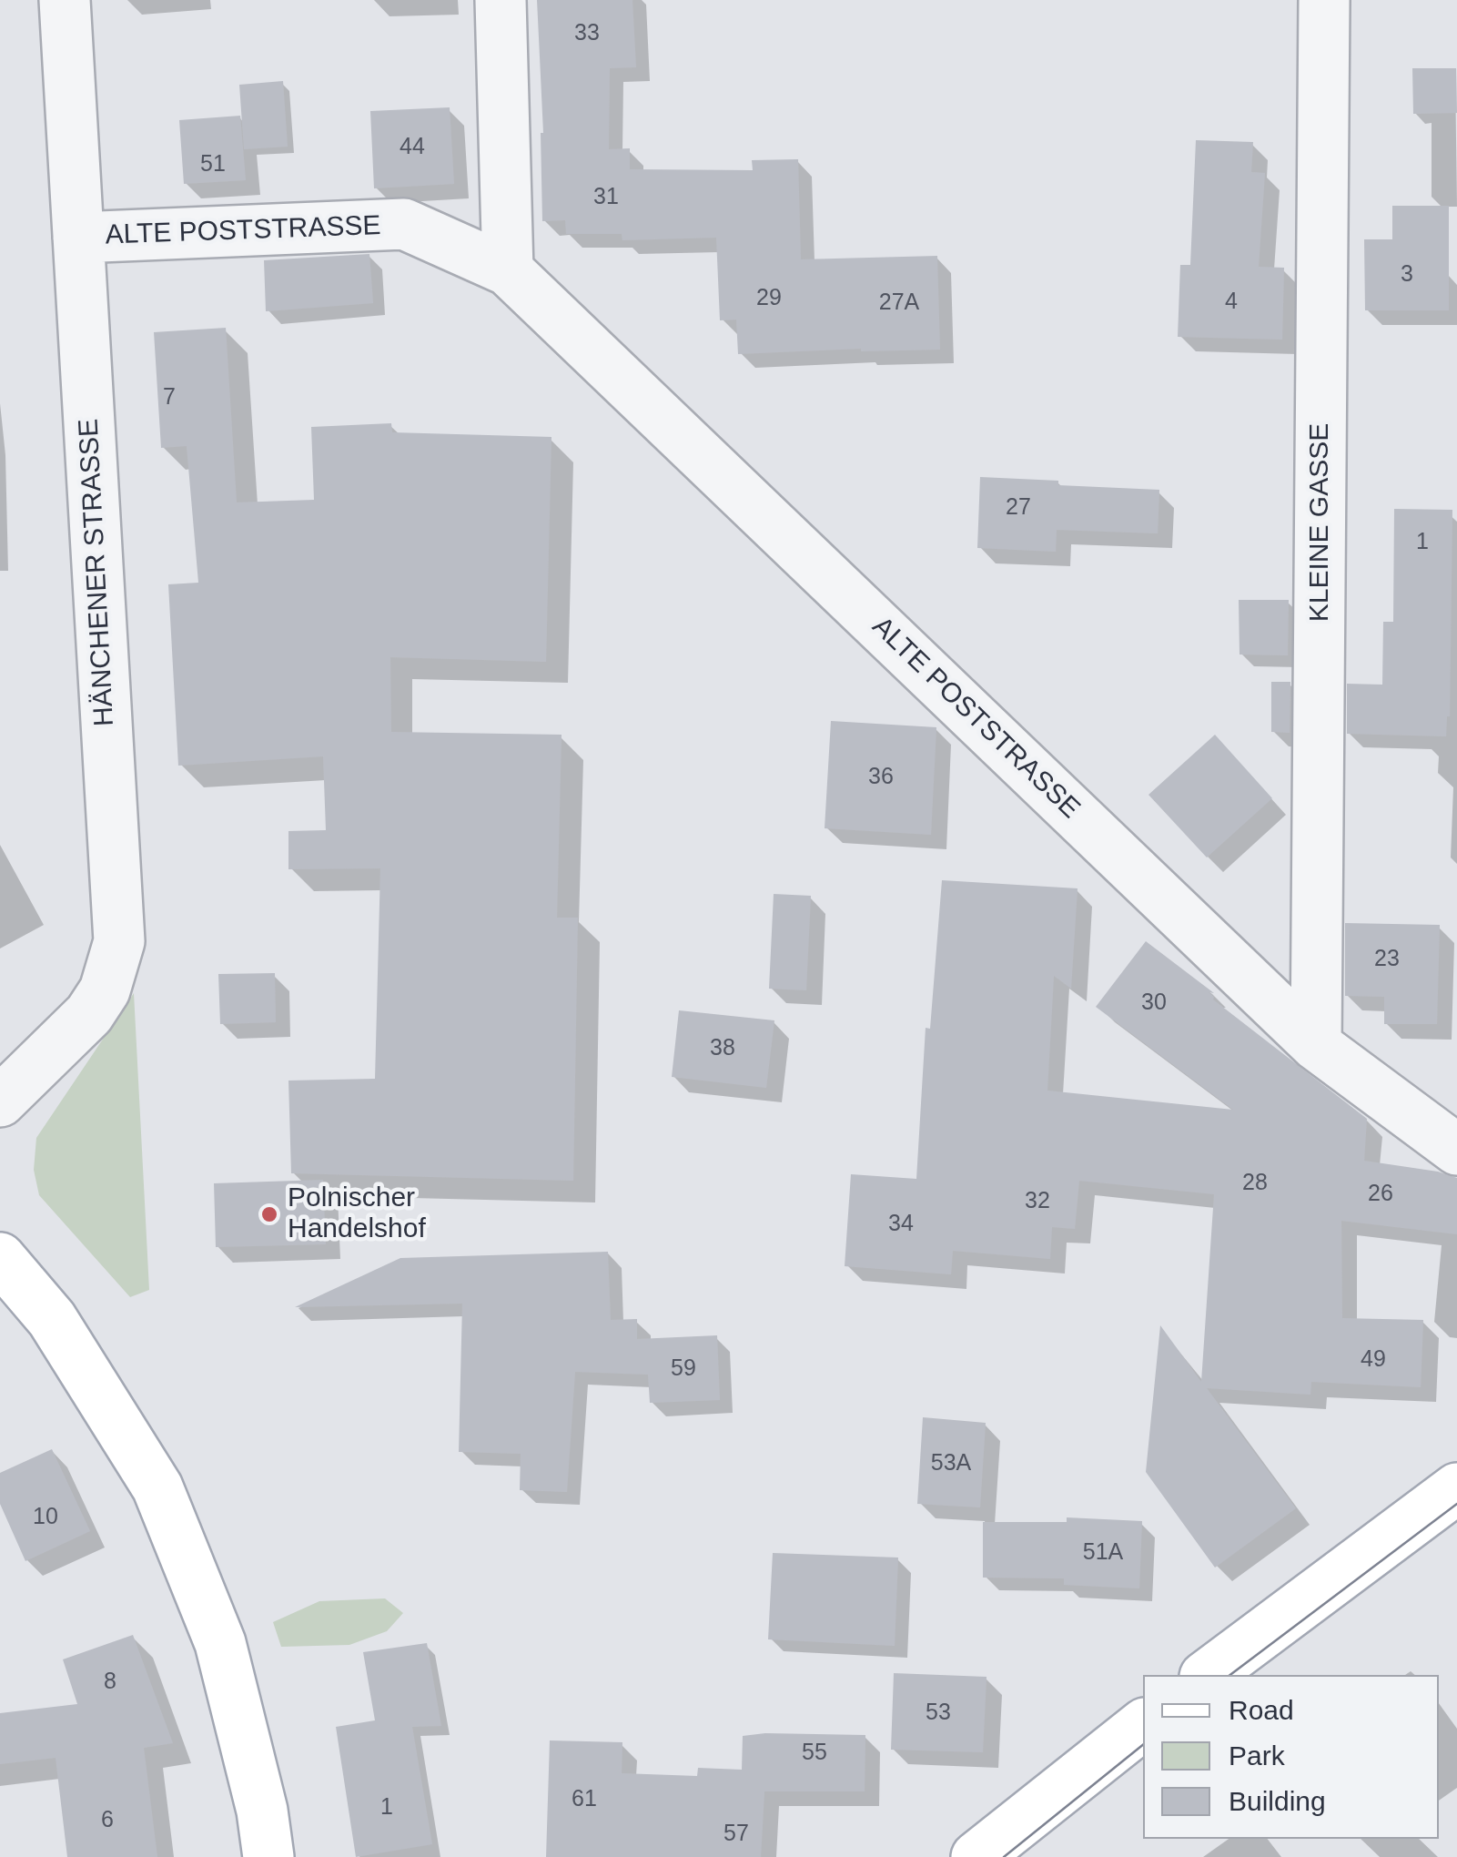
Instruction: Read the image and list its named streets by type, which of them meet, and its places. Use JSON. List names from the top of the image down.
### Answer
{
  "streets": {
    "street": ["ALTE POSTSTRASSE", "KLEINE GASSE", "HÄNCHENER STRASSE"]
  },
  "crossings": [
    ["ALTE POSTSTRASSE", "KLEINE GASSE"],
    ["ALTE POSTSTRASSE", "HÄNCHENER STRASSE"]
  ],
  "places": ["Polnischer Handelshof"],
  "house_numbers": [
    "33",
    "44",
    "51",
    "31",
    "3",
    "29",
    "4",
    "27A",
    "7",
    "27",
    "1",
    "36",
    "23",
    "30",
    "38",
    "28",
    "26",
    "32",
    "34",
    "49",
    "59",
    "53A",
    "10",
    "51A",
    "8",
    "53",
    "55",
    "61",
    "1",
    "6",
    "57"
  ],
  "legend": ["Road", "Park", "Building"]
}
